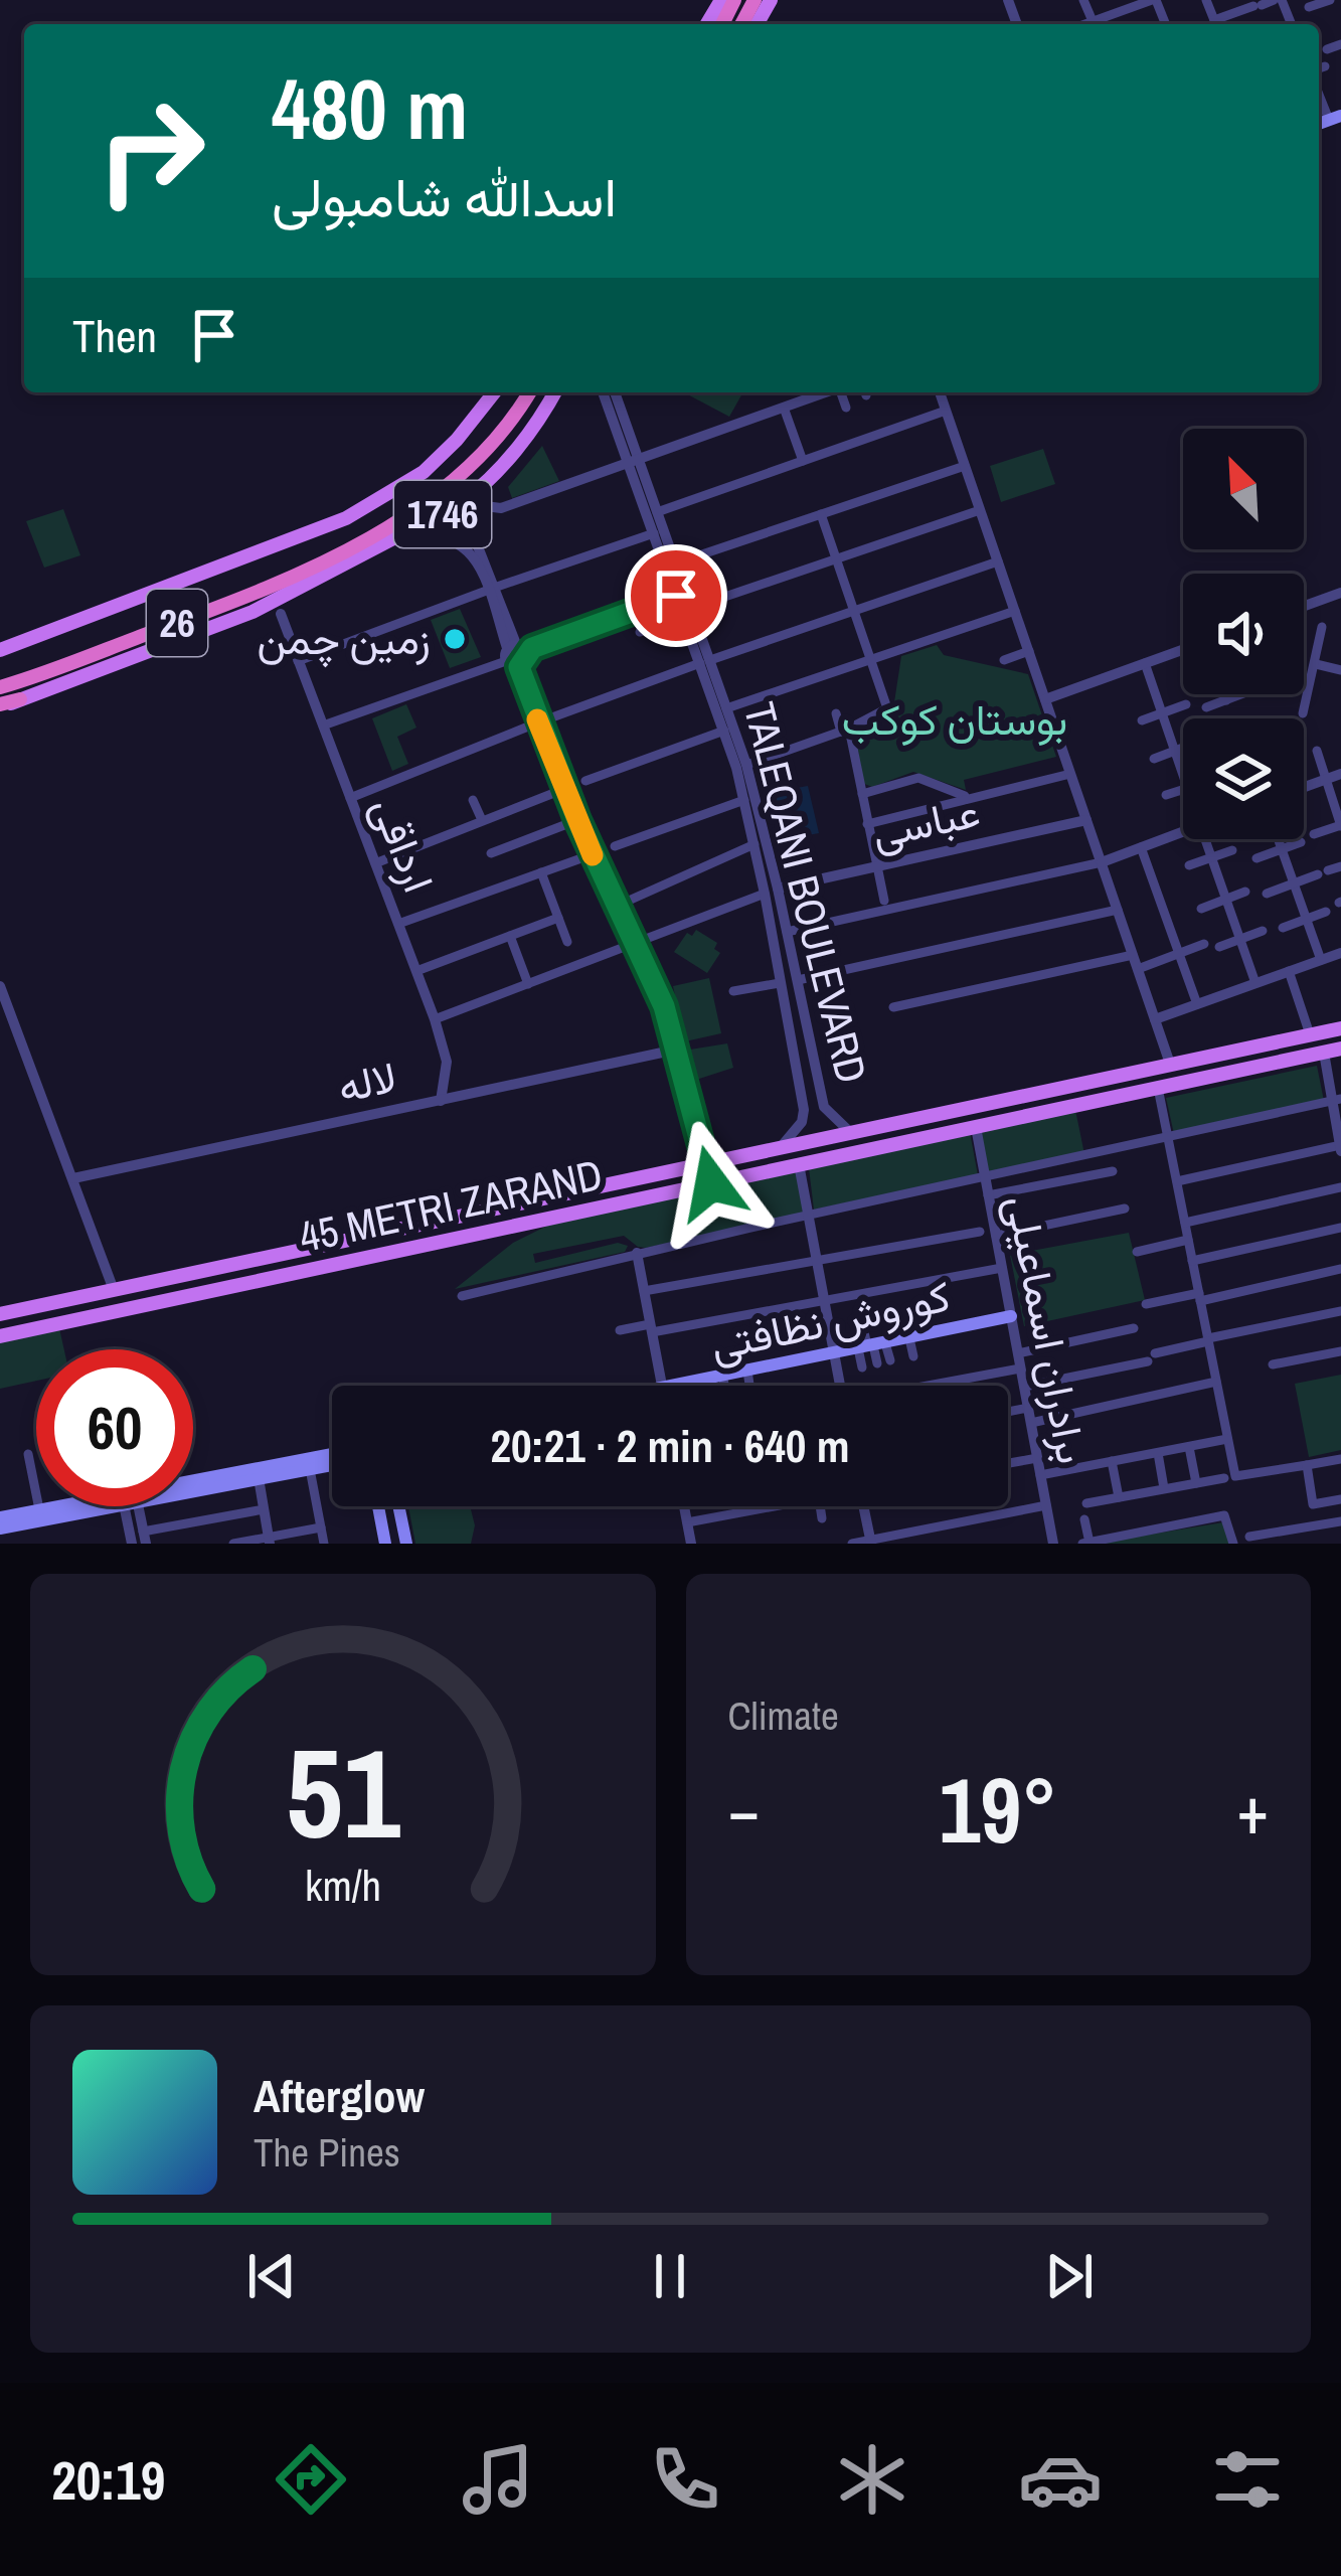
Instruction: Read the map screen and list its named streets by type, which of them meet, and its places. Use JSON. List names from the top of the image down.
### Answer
{
  "streets": {
    "highway": ["26"],
    "main road": ["1746", "45 METRI ZARAND", "کوروش نظافتی"],
    "street": [
      "عباسی",
      "ارداقی",
      "TALEQANI BOULEVARD",
      "لاله",
      "برادران اسماعیلی"
    ]
  },
  "crossings": [
    ["عباسی", "TALEQANI BOULEVARD"],
    ["ارداقی", "لاله"],
    ["TALEQANI BOULEVARD", "45 METRI ZARAND"],
    ["45 METRI ZARAND", "برادران اسماعیلی"],
    ["کوروش نظافتی", "برادران اسماعیلی"]
  ],
  "parks": ["بوستان کوکب"],
  "places": ["زمین چمن"],
  "north": "top left",
  "page": {
    "turn": ["480 m", "اسدالله شامبولی"],
    "then": "Then",
    "limit": "60",
    "trip": "20:21 · 2 min · 640 m",
    "tile": "Climate",
    "heat": ["−", "19°", "+"],
    "song": ["Afterglow", "The Pines"],
    "tabs": "20:19",
    "gauge": ["51", "km/h"]
  }
}
